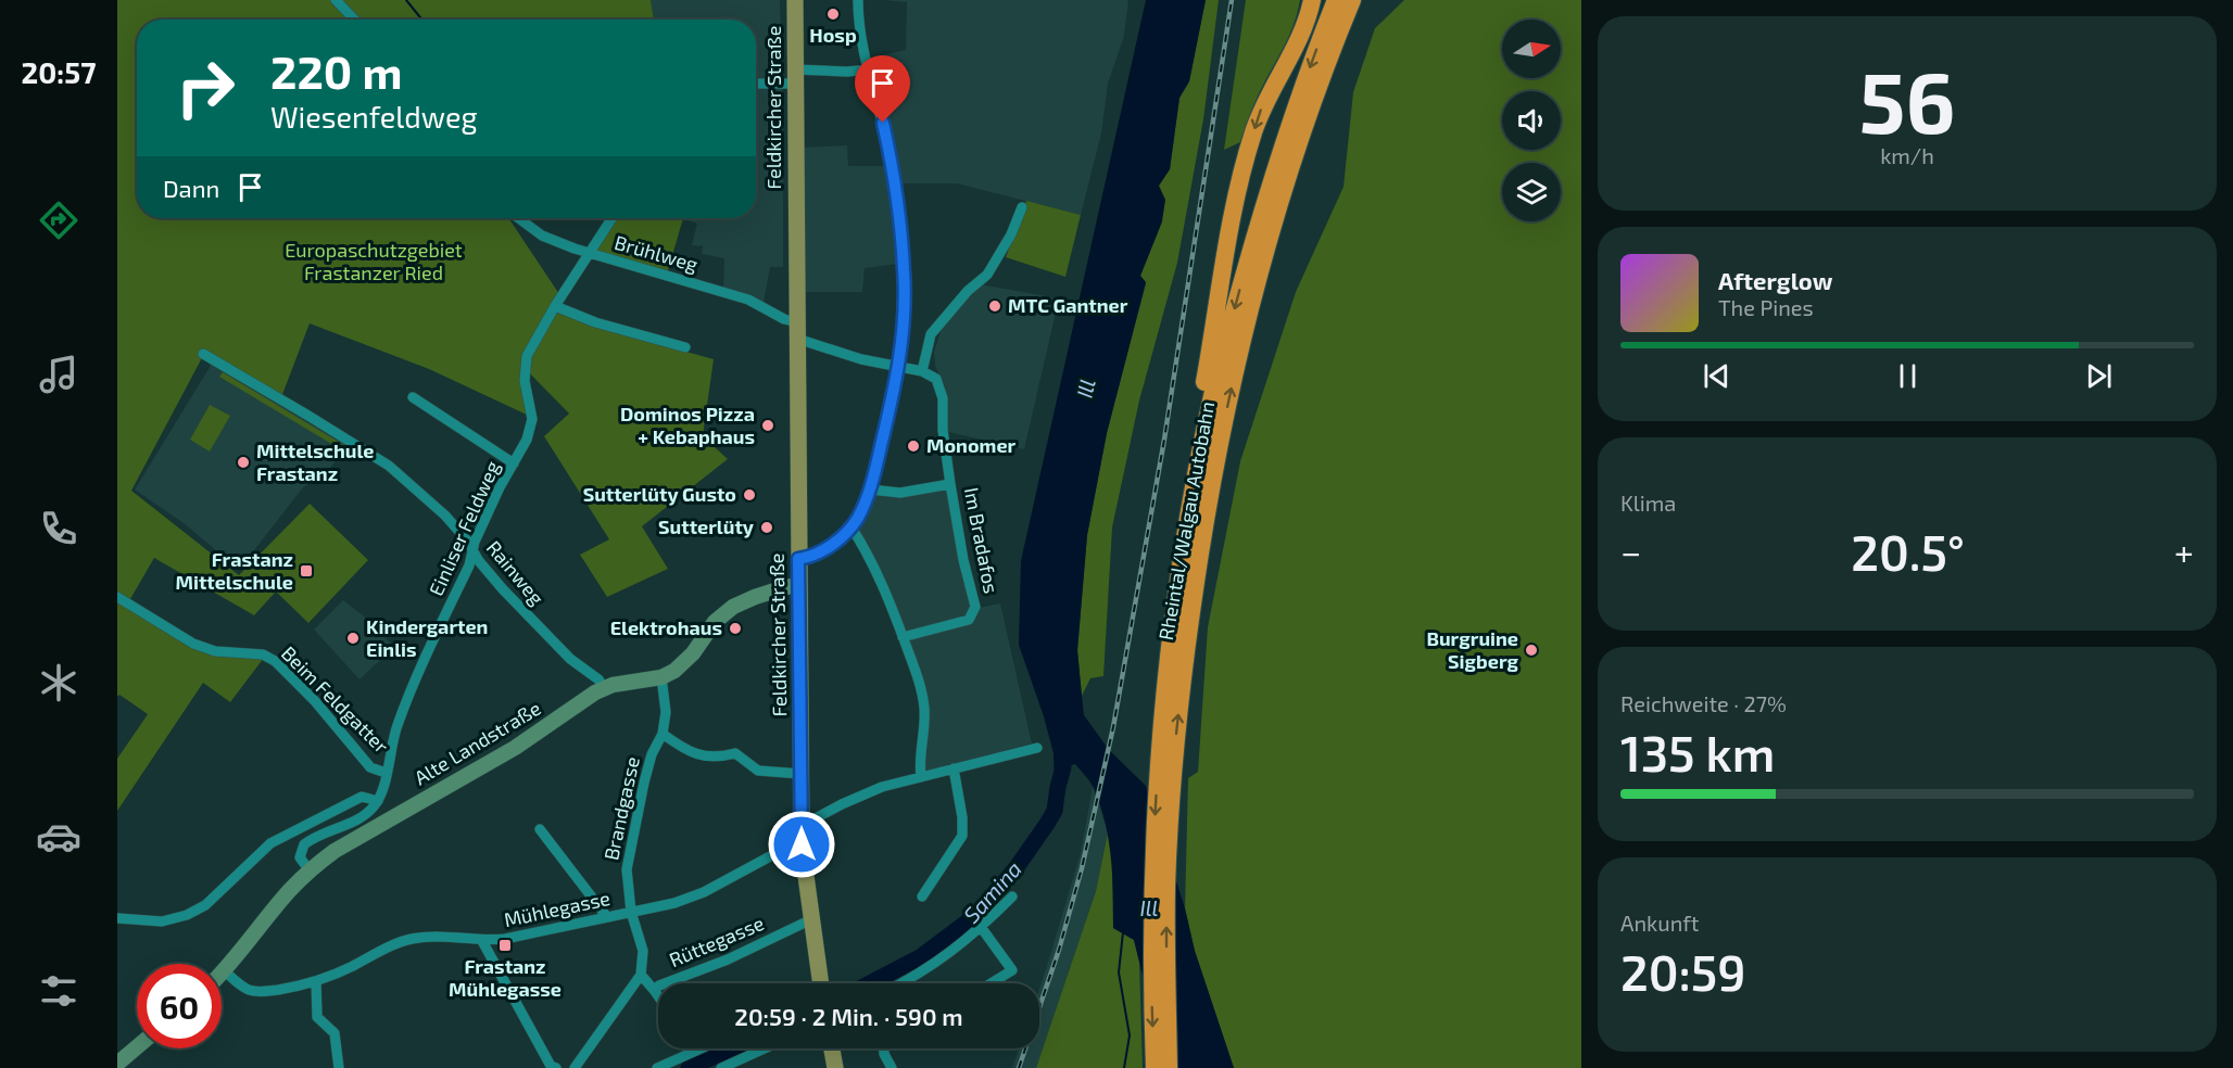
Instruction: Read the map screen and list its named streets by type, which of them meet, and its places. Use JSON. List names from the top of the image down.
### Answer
{
  "streets": {
    "highway": ["Rheintal/Walgau Autobahn"],
    "main road": ["Feldkircher Straße", "Alte Landstraße"],
    "street": [
      "Brühlweg",
      "Einliser Feldweg",
      "Im Bradafos",
      "Rainweg",
      "Beim Feldgatter",
      "Brandgasse",
      "Mühlegasse",
      "Rüttegasse"
    ]
  },
  "crossings": [
    ["Feldkircher Straße", "Brühlweg"],
    ["Feldkircher Straße", "Alte Landstraße"],
    ["Feldkircher Straße", "Mühlegasse"],
    ["Feldkircher Straße", "Rüttegasse"],
    ["Brühlweg", "Einliser Feldweg"],
    ["Einliser Feldweg", "Rainweg"],
    ["Einliser Feldweg", "Beim Feldgatter"],
    ["Rainweg", "Alte Landstraße"],
    ["Alte Landstraße", "Brandgasse"],
    ["Alte Landstraße", "Mühlegasse"],
    ["Brandgasse", "Mühlegasse"],
    ["Brandgasse", "Rüttegasse"]
  ],
  "water": ["Ill", "Samina"],
  "parks": ["Europaschutzgebiet Frastanzer Ried"],
  "places": {
    "other": [
      "Hosp",
      "MTC Gantner",
      "Dominos Pizza + Kebaphaus",
      "Monomer",
      "Mittelschule Frastanz",
      "Sutterlüty Gusto",
      "Sutterlüty",
      "Elektrohaus",
      "Kindergarten Einlis",
      "Burgruine Sigberg"
    ],
    "transit": ["Frastanz Mittelschule", "Frastanz Mühlegasse"]
  },
  "north": "right",
  "page": {
    "tabs": "20:57",
    "tile": [
      ["56", "km/h"],
      "Klima",
      ["Reichweite · 27%", "135 km"],
      ["Ankunft", "20:59"]
    ],
    "turn": ["220 m", "Wiesenfeldweg"],
    "then": "Dann",
    "song": ["Afterglow", "The Pines"],
    "heat": ["−", "20.5°", "+"],
    "limit": "60",
    "trip": "20:59 · 2 Min. · 590 m"
  }
}
